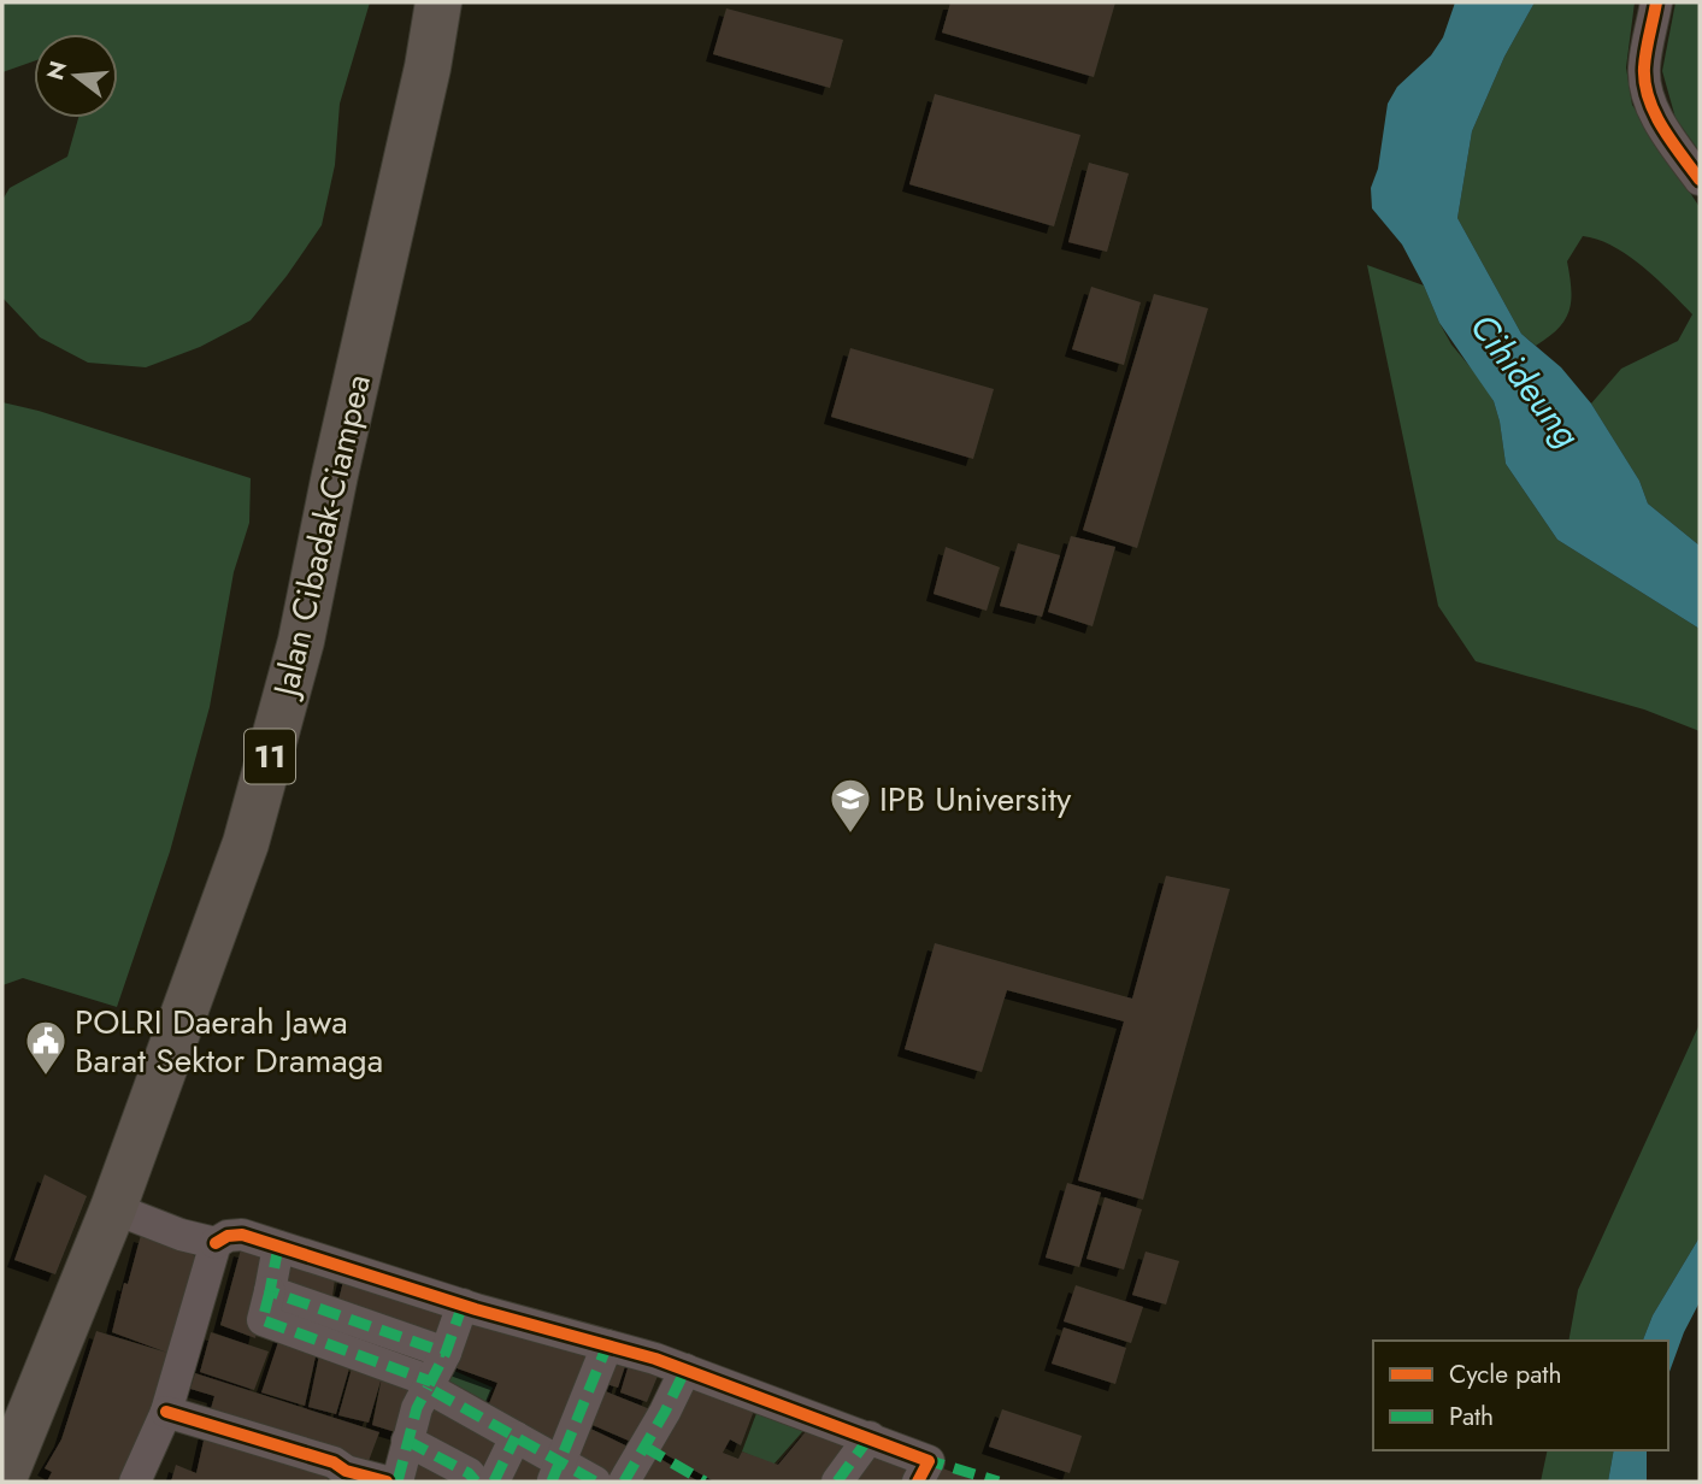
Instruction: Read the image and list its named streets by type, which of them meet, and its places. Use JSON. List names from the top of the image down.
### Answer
{
  "streets": {
    "highway": ["Jalan Cibadak-Ciampea", "11"]
  },
  "water": ["Cihideung"],
  "places": {
    "school or university": ["IPB University"],
    "public building": ["POLRI Daerah Jawa Barat Sektor Dramaga"]
  },
  "legend": ["Cycle path", "Path"],
  "north": "left"
}
